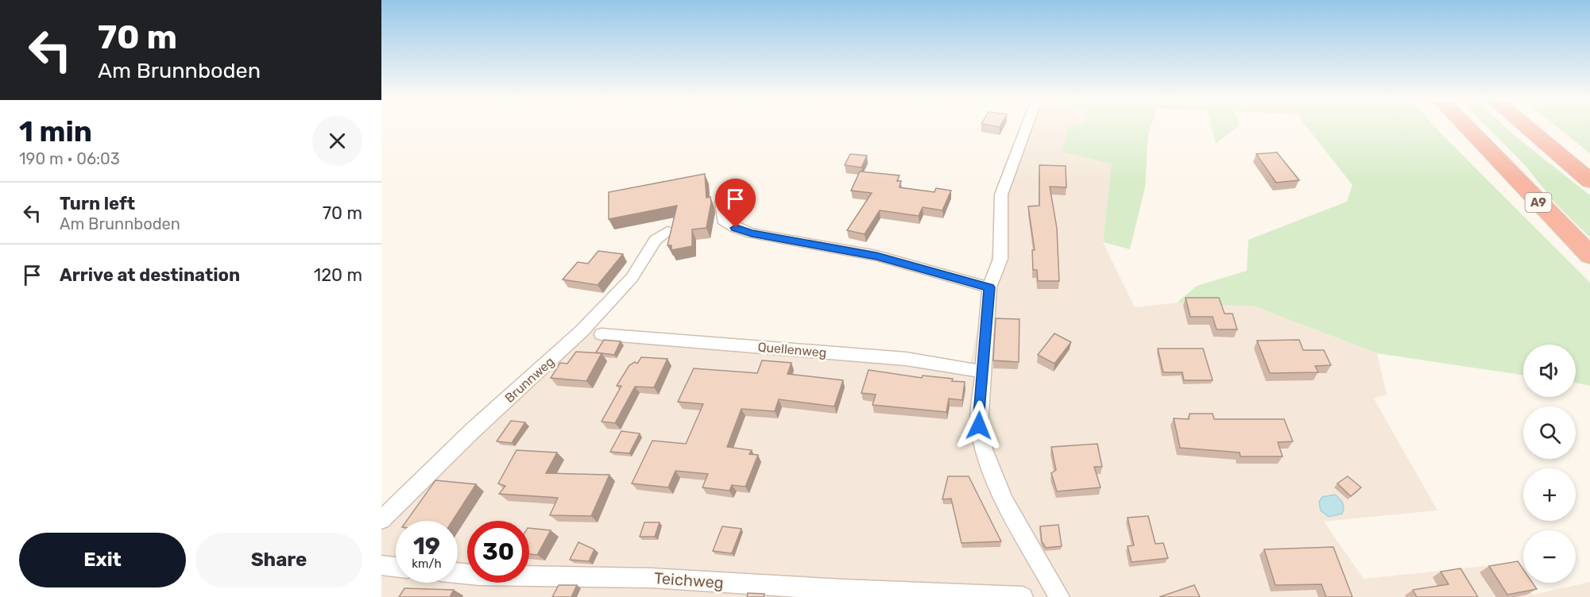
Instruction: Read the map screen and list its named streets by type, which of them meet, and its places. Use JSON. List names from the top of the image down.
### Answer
{
  "streets": {
    "highway": ["A9"],
    "street": ["Quellenweg", "Brunnweg", "Teichweg"]
  },
  "page": {
    "turn": ["70 m", "Am Brunnboden"],
    "heading": ["1 min", "190 m · 06:03"],
    "list": [
      {
        "name": "Turn left",
        "note": "Am Brunnboden",
        "value": "70 m"
      },
      {
        "name": "Arrive at destination",
        "value": "120 m"
      }
    ],
    "map_buttons": ["+", "−"],
    "speed": "19 km/h",
    "limit": "30",
    "buttons": ["Exit", "Share"]
  }
}
